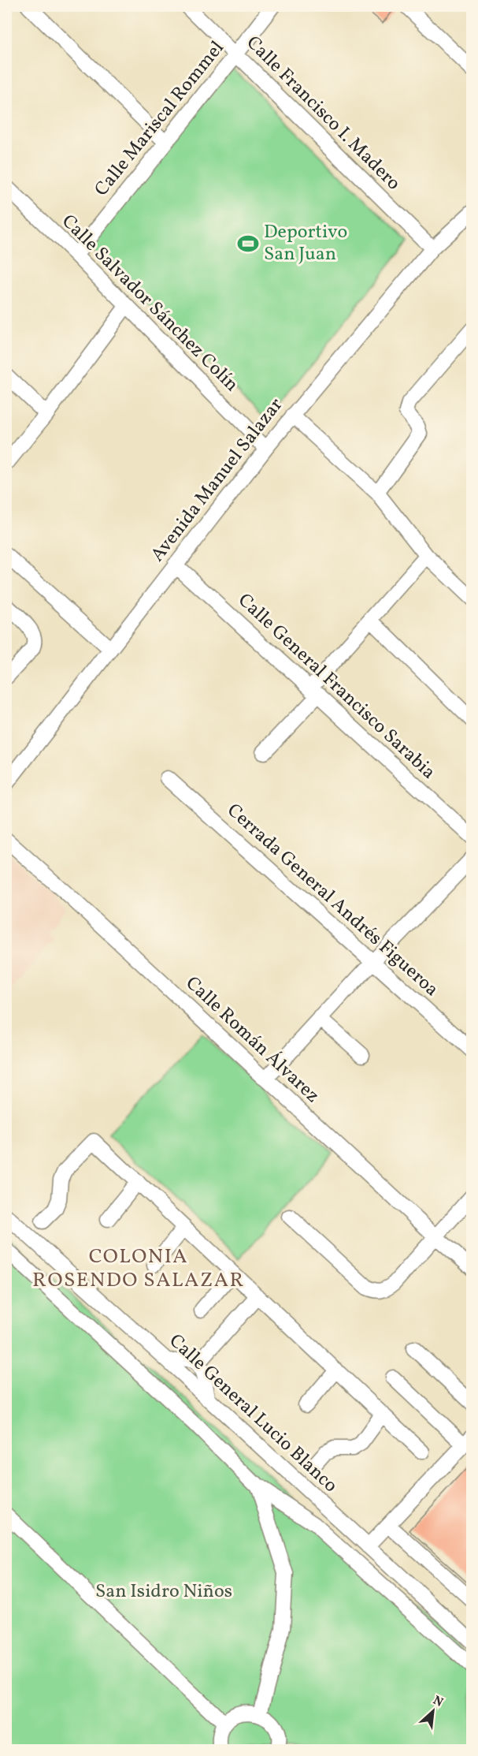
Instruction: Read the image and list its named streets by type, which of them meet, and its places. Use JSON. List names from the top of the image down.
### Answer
{
  "streets": {
    "street": [
      "Calle Francisco I. Madero",
      "Calle Mariscal Rommel",
      "Calle Salvador Sánchez Colín",
      "Avenida Manuel Salazar",
      "Calle General Francisco Sarabia",
      "Cerrada General Andrés Figueroa",
      "Calle Román Álvarez",
      "Calle General Lucio Blanco"
    ]
  },
  "crossings": [
    ["Calle Francisco I. Madero", "Calle Mariscal Rommel"],
    ["Calle Francisco I. Madero", "Avenida Manuel Salazar"],
    ["Calle Mariscal Rommel", "Calle Salvador Sánchez Colín"],
    ["Calle Salvador Sánchez Colín", "Avenida Manuel Salazar"],
    ["Avenida Manuel Salazar", "Calle General Francisco Sarabia"]
  ],
  "districts": ["COLONIA ROSENDO SALAZAR"],
  "parks": ["San Isidro Niños"],
  "places": {
    "sports": ["Deportivo San Juan"]
  },
  "north": "top right"
}
